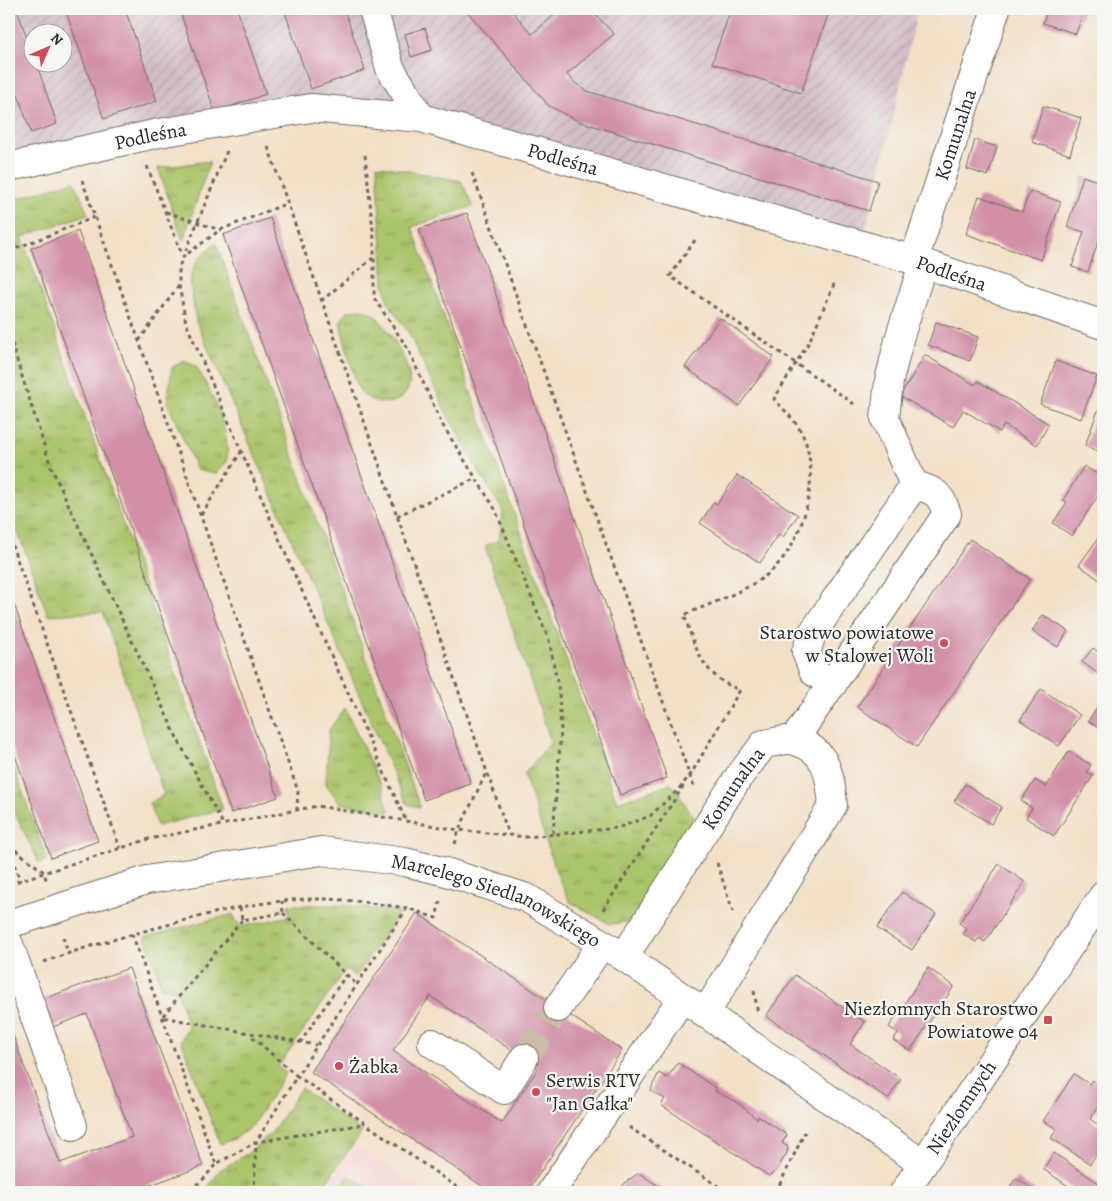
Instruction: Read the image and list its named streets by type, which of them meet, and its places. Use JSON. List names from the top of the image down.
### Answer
{
  "streets": {
    "street": [
      "Komunalna",
      "Podleśna",
      "Marcelego Siedlanowskiego",
      "Niezłomnych"
    ]
  },
  "crossings": [
    ["Komunalna", "Podleśna"],
    ["Komunalna", "Marcelego Siedlanowskiego"],
    ["Marcelego Siedlanowskiego", "Niezłomnych"]
  ],
  "places": {
    "other": ["Starostwo powiatowe w Stalowej Woli", "Żabka", "Serwis RTV \"Jan Gałka\""],
    "transit": ["Niezłomnych Starostwo Powiatowe 04"]
  },
  "north": "top right"
}
